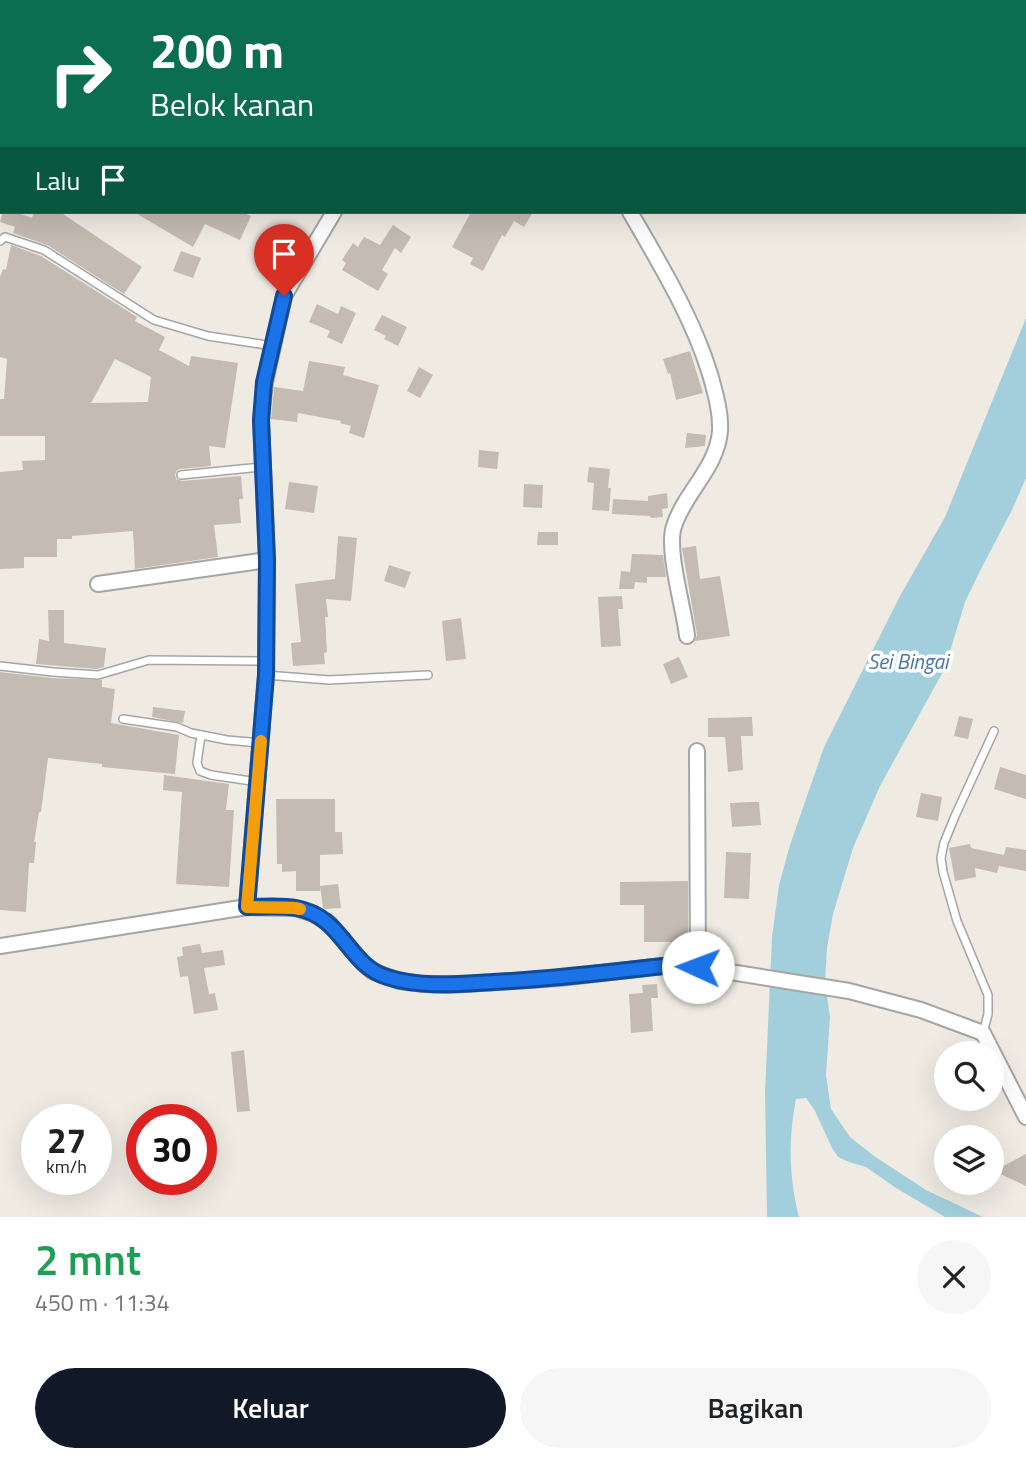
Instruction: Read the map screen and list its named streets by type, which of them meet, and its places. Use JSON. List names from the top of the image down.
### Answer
{
  "water": ["Sei Bingai"],
  "page": {
    "turn": ["200 m", "Belok kanan"],
    "then": "Lalu",
    "speed": "27 km/h",
    "limit": "30",
    "heading": ["2 mnt", "450 m · 11:34"],
    "buttons": ["Keluar", "Bagikan"]
  }
}
